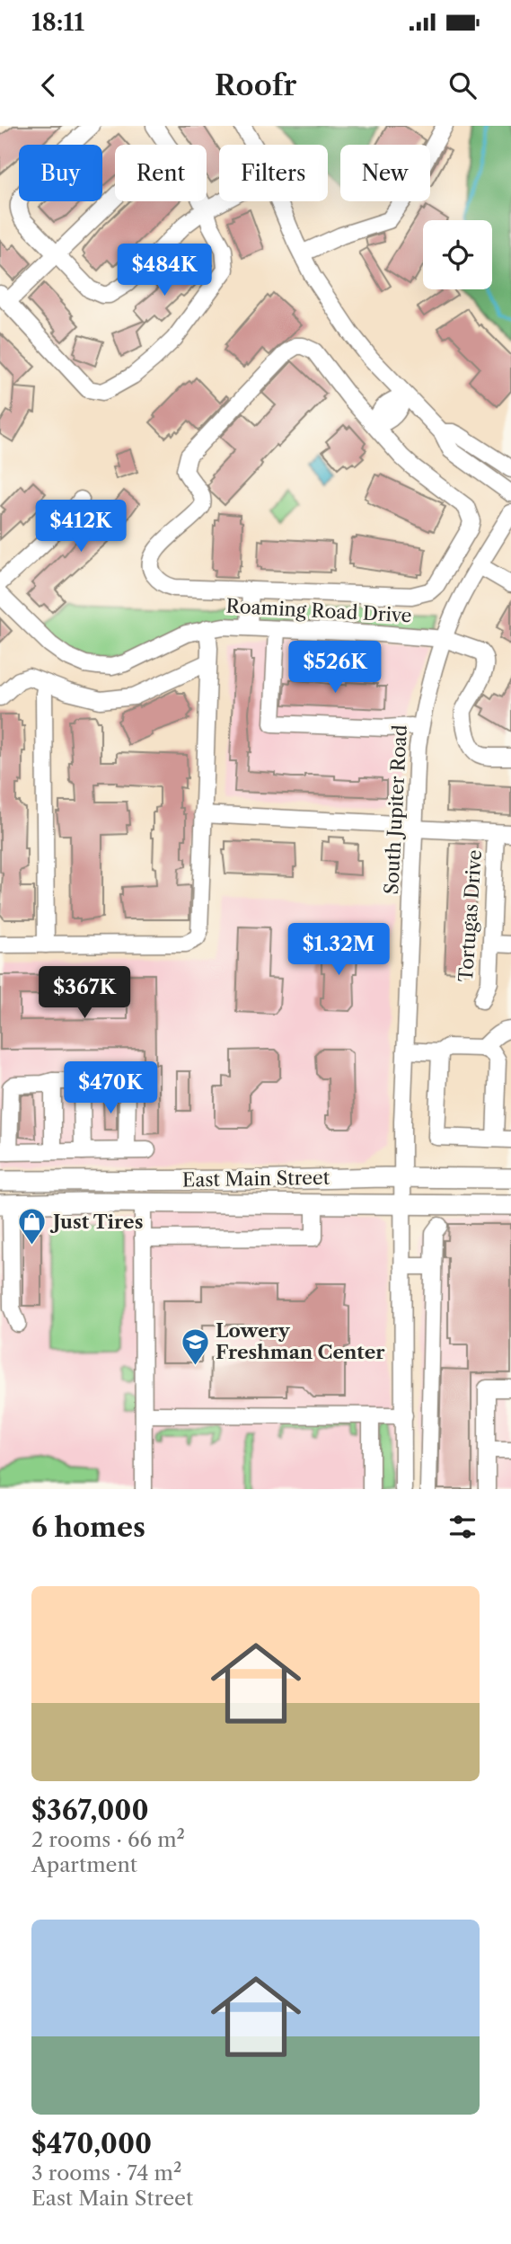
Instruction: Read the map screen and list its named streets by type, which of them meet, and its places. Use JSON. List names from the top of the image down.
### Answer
{
  "streets": {
    "main road": ["East Main Street"],
    "street": ["Roaming Road Drive", "South Jupiter Road", "Tortugas Drive"]
  },
  "crossings": [
    ["Roaming Road Drive", "South Jupiter Road"],
    ["South Jupiter Road", "East Main Street"]
  ],
  "places": {
    "shop": ["Just Tires"],
    "school or university": ["Lowery Freshman Center"]
  },
  "page": {
    "status": "18:11",
    "header": "Roofr",
    "chip": [
      "Buy",
      "Rent",
      "Filters",
      "New"
    ],
    "price": [
      "$484K",
      "$412K",
      "$526K",
      "$1.32M",
      "$367K",
      "$470K"
    ],
    "heading": "6 homes",
    "list": [
      {
        "name": "$367,000",
        "note": "2 rooms · 66 m² · Apartment"
      },
      {
        "name": "$470,000",
        "note": "3 rooms · 74 m² · East Main Street"
      }
    ]
  }
}
